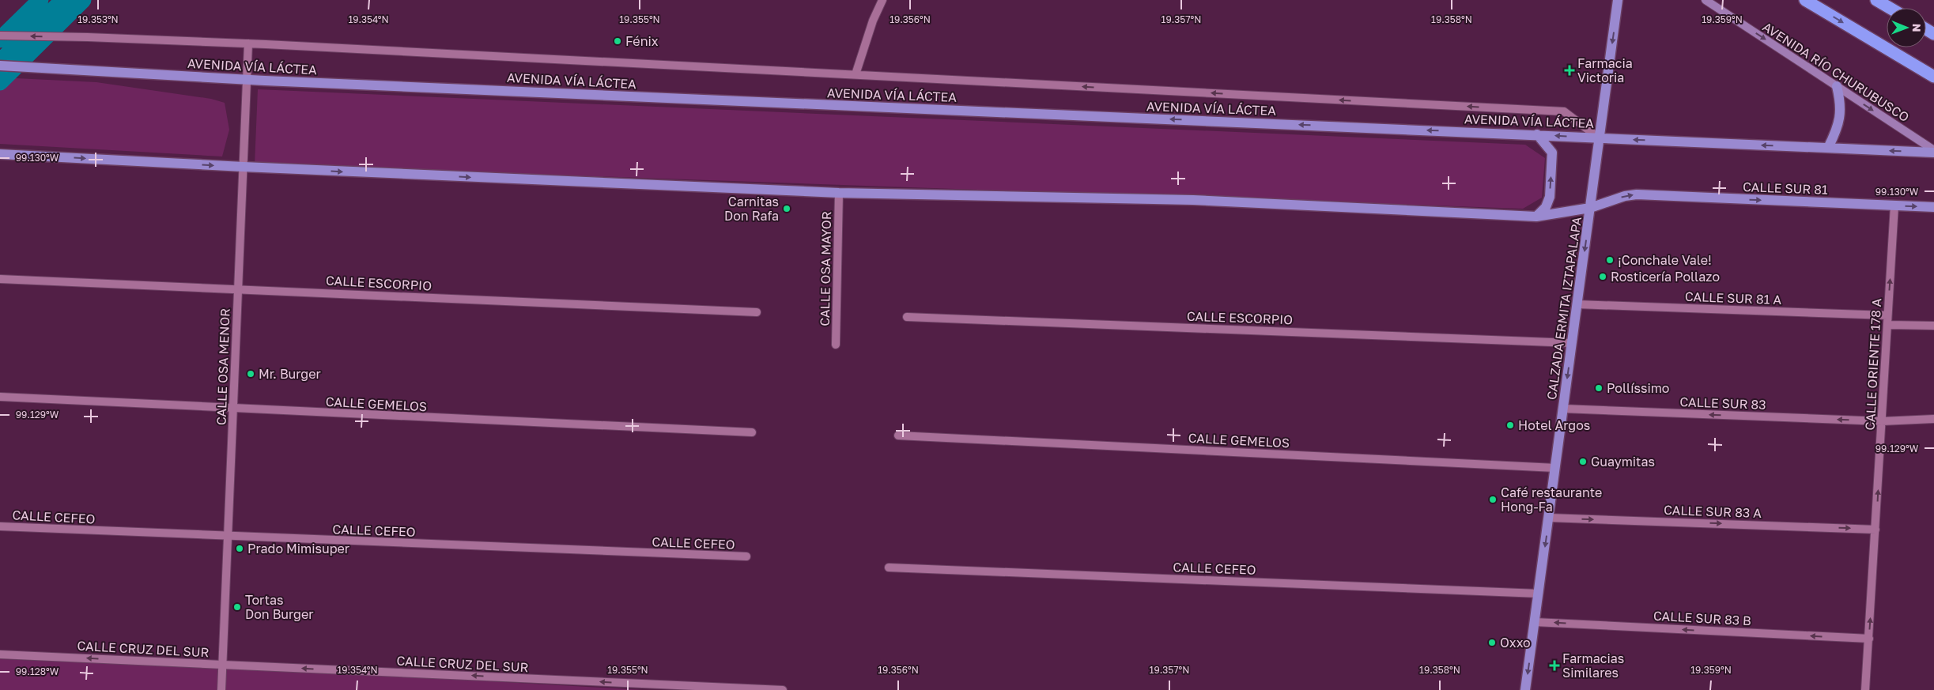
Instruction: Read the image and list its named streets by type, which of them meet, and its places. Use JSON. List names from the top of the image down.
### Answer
{
  "streets": {
    "main road": [
      "AVENIDA VÍA LÁCTEA",
      "AVENIDA RÍO CHURUBUSCO",
      "CALLE SUR 81",
      "CALZADA ERMITA IZTAPALAPA"
    ],
    "street": [
      "CALLE OSA MAYOR",
      "CALLE ESCORPIO",
      "CALLE SUR 81 A",
      "CALLE ORIENTE 178 A",
      "CALLE OSA MENOR",
      "CALLE SUR 83",
      "CALLE GEMELOS",
      "CALLE SUR 83 A",
      "CALLE CEFEO",
      "CALLE SUR 83 B",
      "CALLE CRUZ DEL SUR"
    ]
  },
  "crossings": [
    ["AVENIDA VÍA LÁCTEA", "CALZADA ERMITA IZTAPALAPA"],
    ["AVENIDA VÍA LÁCTEA", "CALLE OSA MENOR"],
    ["CALLE SUR 81", "CALZADA ERMITA IZTAPALAPA"],
    ["CALLE SUR 81", "CALLE ORIENTE 178 A"],
    ["CALLE ESCORPIO", "CALZADA ERMITA IZTAPALAPA"],
    ["CALLE ESCORPIO", "CALLE OSA MENOR"],
    ["CALLE SUR 81 A", "CALZADA ERMITA IZTAPALAPA"],
    ["CALLE SUR 81 A", "CALLE ORIENTE 178 A"],
    ["CALZADA ERMITA IZTAPALAPA", "CALLE SUR 83"],
    ["CALZADA ERMITA IZTAPALAPA", "CALLE GEMELOS"],
    ["CALZADA ERMITA IZTAPALAPA", "CALLE SUR 83 A"],
    ["CALZADA ERMITA IZTAPALAPA", "CALLE CEFEO"],
    ["CALZADA ERMITA IZTAPALAPA", "CALLE SUR 83 B"],
    ["CALLE ORIENTE 178 A", "CALLE SUR 83"],
    ["CALLE ORIENTE 178 A", "CALLE SUR 83 A"],
    ["CALLE ORIENTE 178 A", "CALLE SUR 83 B"],
    ["CALLE OSA MENOR", "CALLE GEMELOS"],
    ["CALLE OSA MENOR", "CALLE CEFEO"],
    ["CALLE OSA MENOR", "CALLE CRUZ DEL SUR"]
  ],
  "one_way": [
    "AVENIDA VÍA LÁCTEA",
    "AVENIDA RÍO CHURUBUSCO",
    "CALZADA ERMITA IZTAPALAPA",
    "CALLE ORIENTE 178 A",
    "CALLE SUR 83",
    "CALLE SUR 83 A",
    "CALLE SUR 83 B",
    "CALLE CRUZ DEL SUR"
  ],
  "places": {
    "other": [
      "Fénix",
      "Carnitas Don Rafa",
      "¡Conchale Vale!",
      "Rosticería Pollazo",
      "Mr. Burger",
      "Pollíssimo",
      "Hotel Argos",
      "Guaymitas",
      "Café restaurante Hong-Fa",
      "Prado Mimisuper",
      "Tortas Don Burger",
      "Oxxo"
    ],
    "health": ["Farmacia Victoria", "Farmacias Similares"]
  },
  "north": "right",
  "coordinates": [
    "19.353°N",
    "19.354°N",
    "19.355°N",
    "19.356°N",
    "19.357°N",
    "19.358°N",
    "19.359°N",
    "99.130°W",
    "99.129°W",
    "99.128°W"
  ]
}
